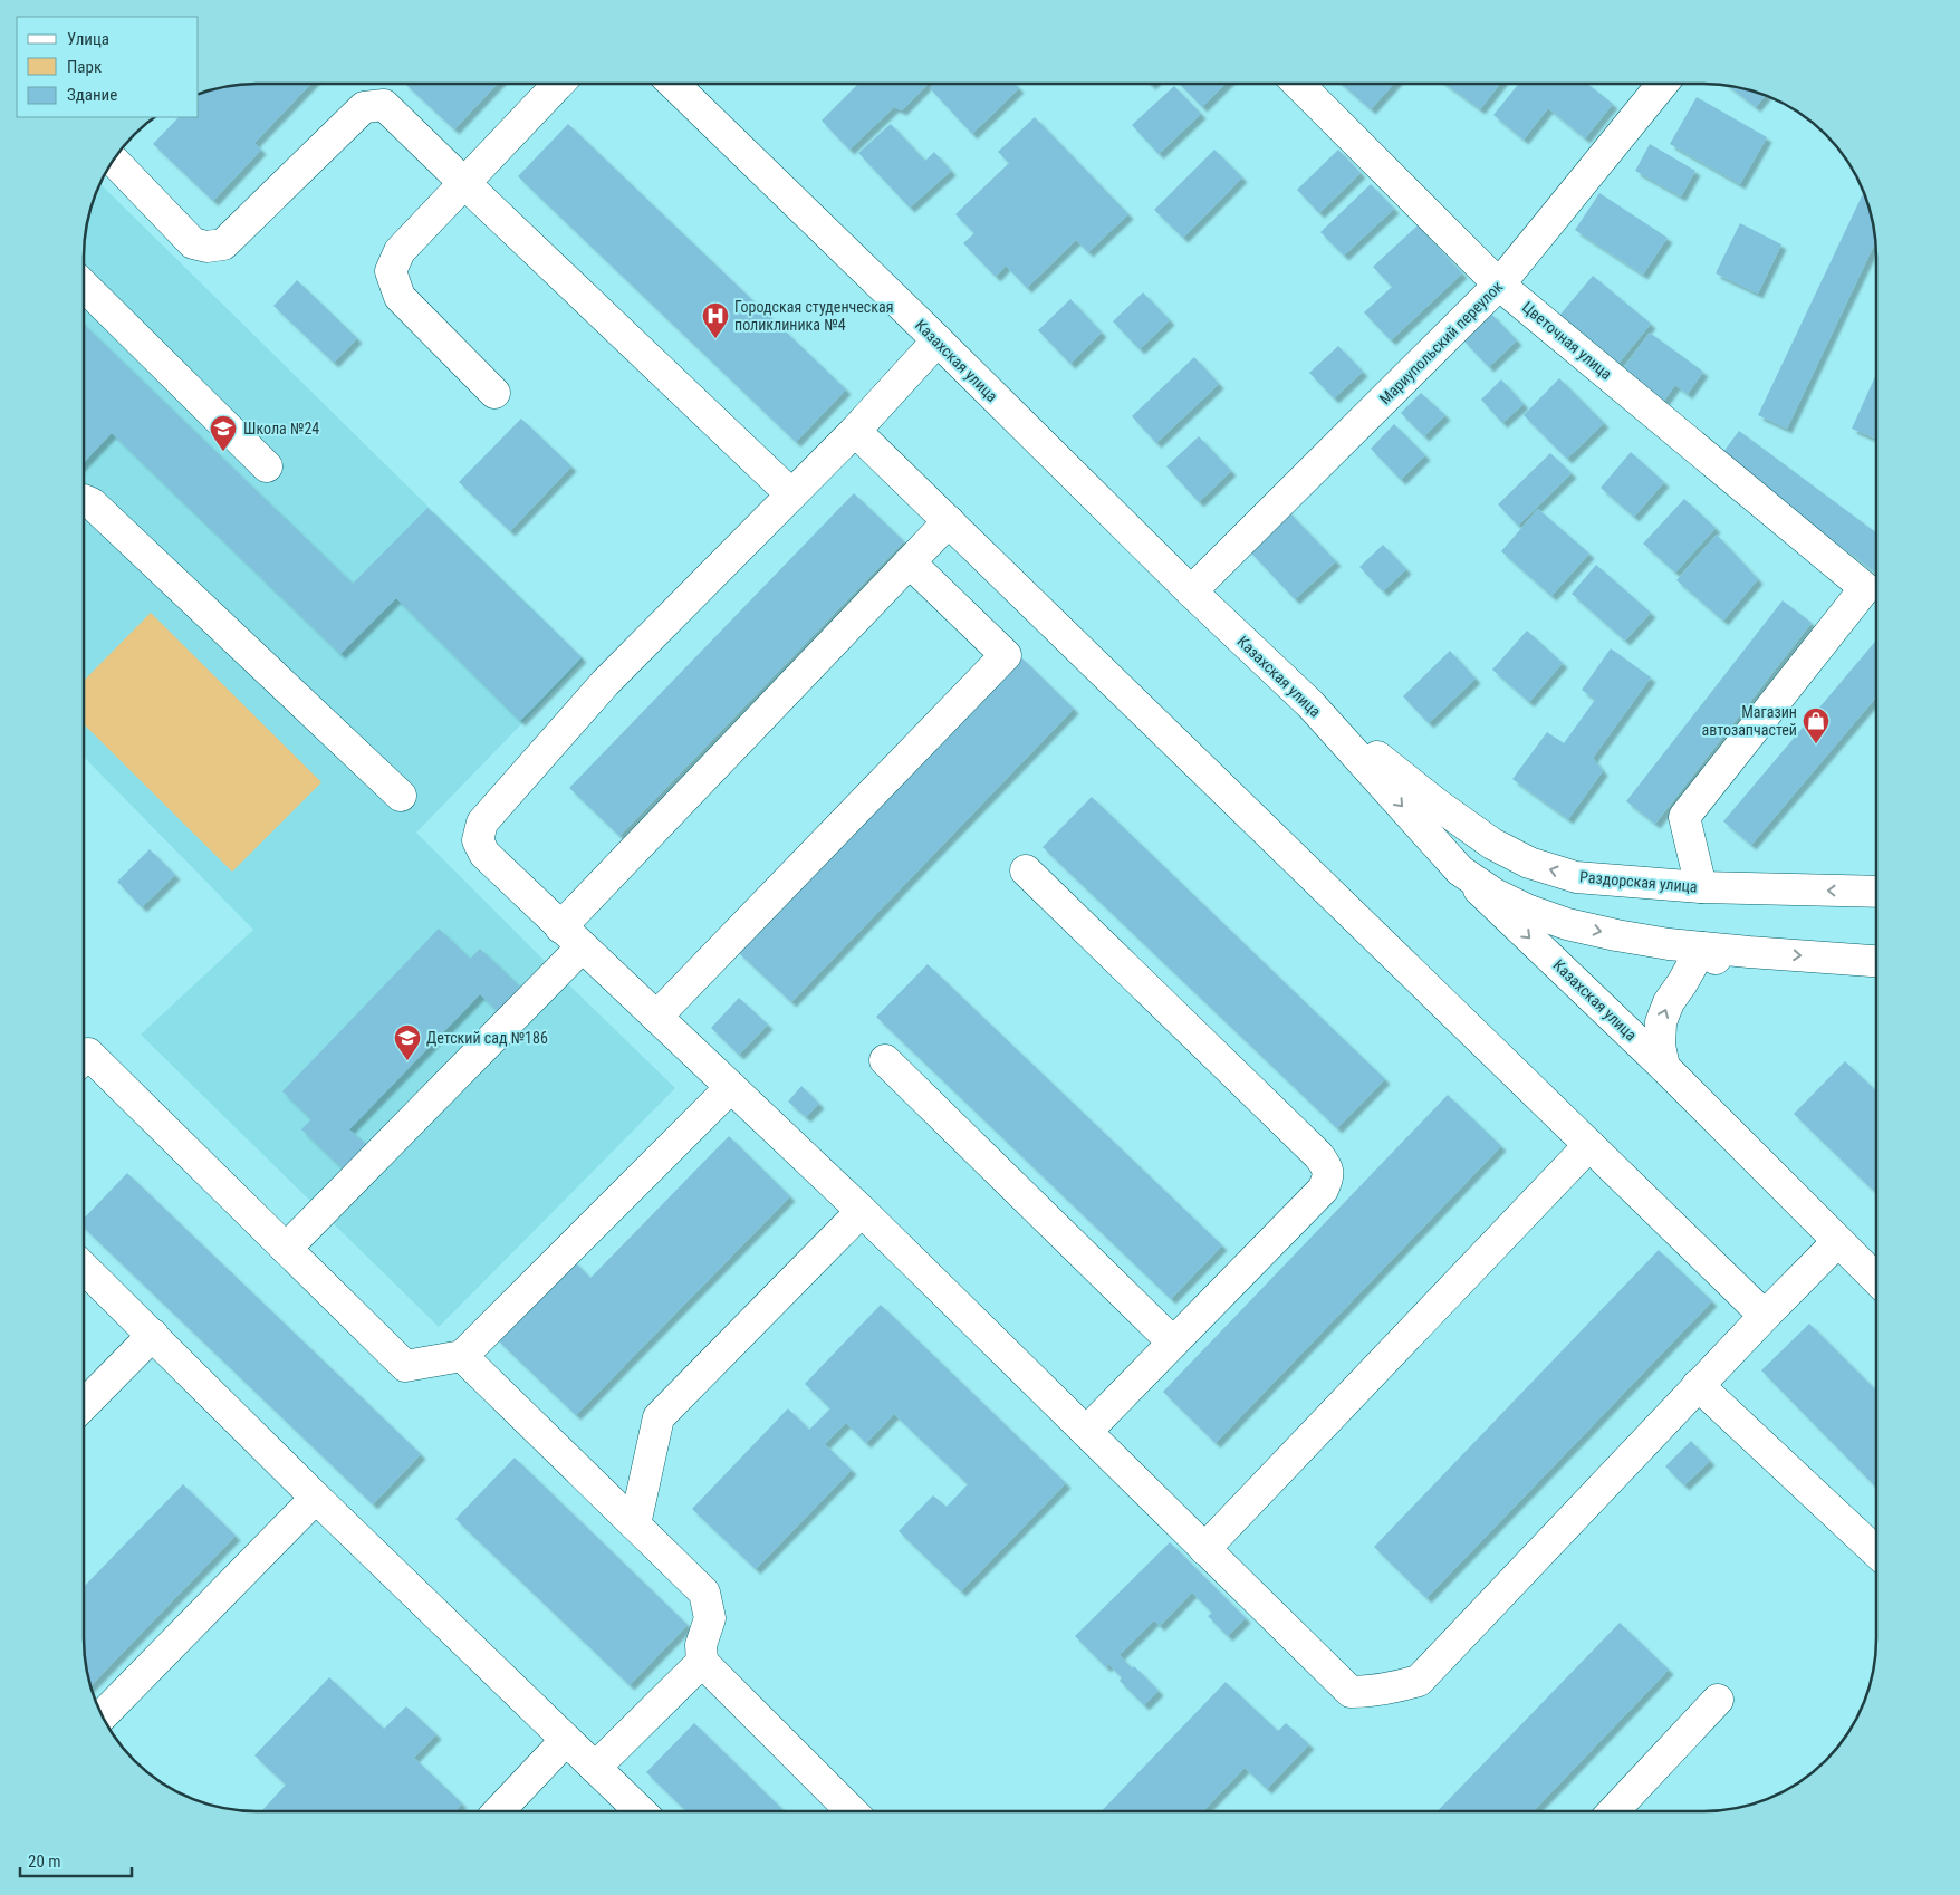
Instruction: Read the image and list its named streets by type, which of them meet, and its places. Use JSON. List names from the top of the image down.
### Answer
{
  "streets": {
    "main road": [
      "Цветочная улица",
      "Мариупольский переулок",
      "Казахская улица",
      "Раздорская улица"
    ]
  },
  "crossings": [
    ["Цветочная улица", "Мариупольский переулок"],
    ["Цветочная улица", "Раздорская улица"],
    ["Мариупольский переулок", "Казахская улица"],
    ["Казахская улица", "Раздорская улица"]
  ],
  "places": {
    "hospital": ["Городская студенческая поликлиника №4"],
    "school or university": ["Школа №24", "Детский сад №186"],
    "shop": ["Магазин автозапчастей"]
  },
  "legend": ["Улица", "Парк", "Здание"],
  "scale_bar": "20 m"
}
